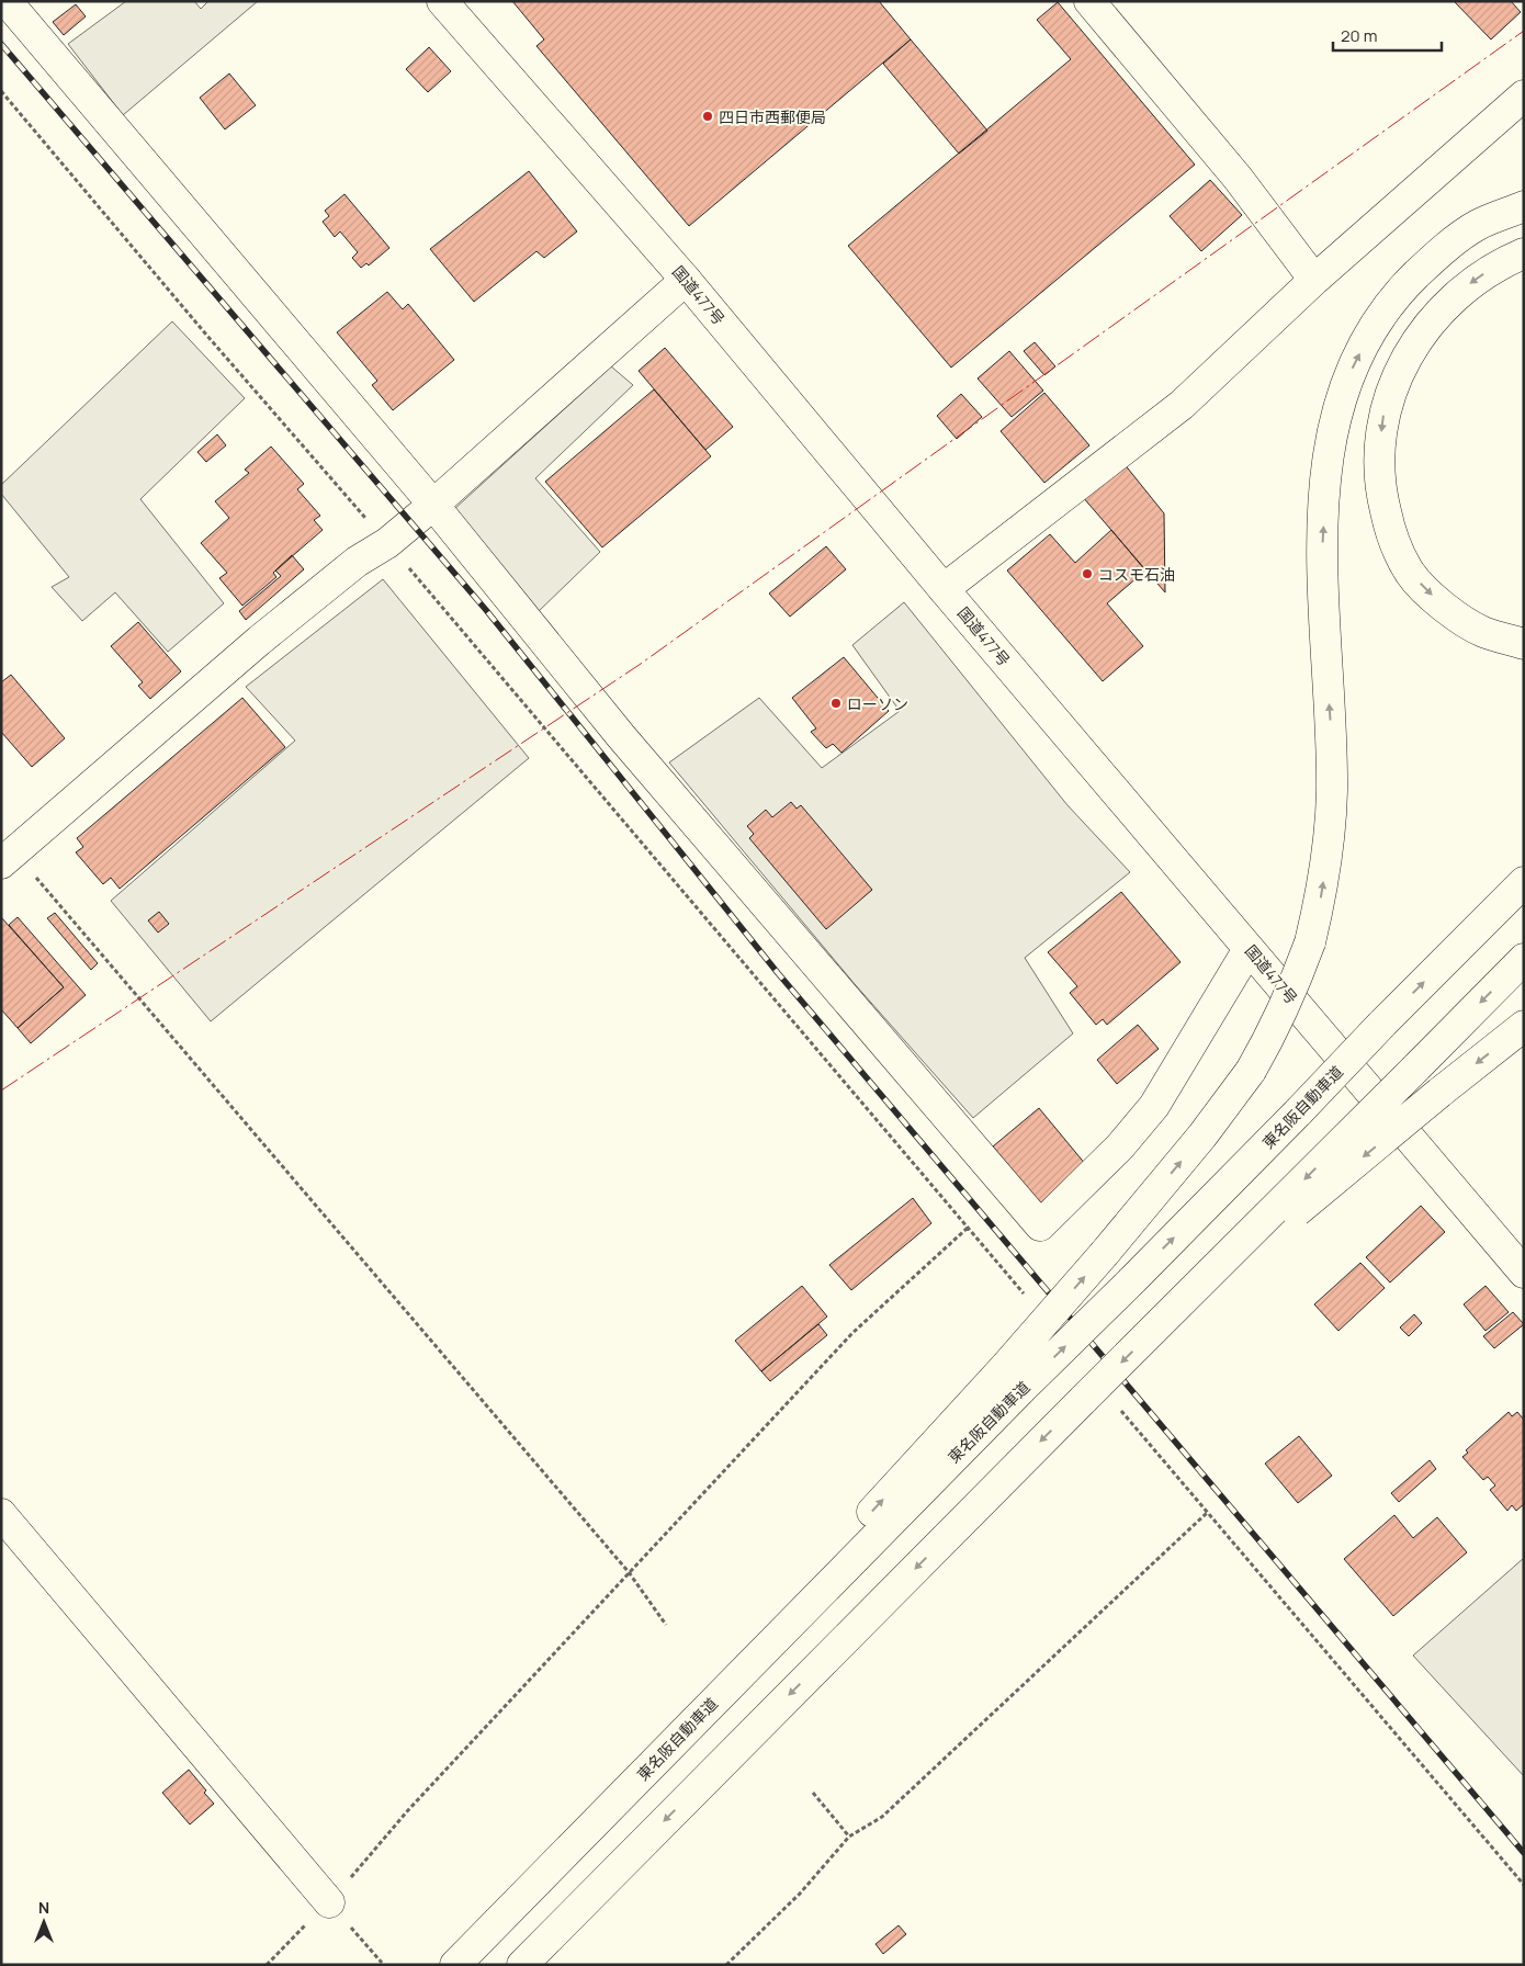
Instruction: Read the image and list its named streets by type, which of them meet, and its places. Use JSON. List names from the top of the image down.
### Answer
{
  "streets": {
    "main road": ["国道477号", "東名阪自動車道"]
  },
  "places": ["四日市西郵便局", "コスモ石油", "ローソン"],
  "scale_bar": "20 m",
  "north": "top"
}
